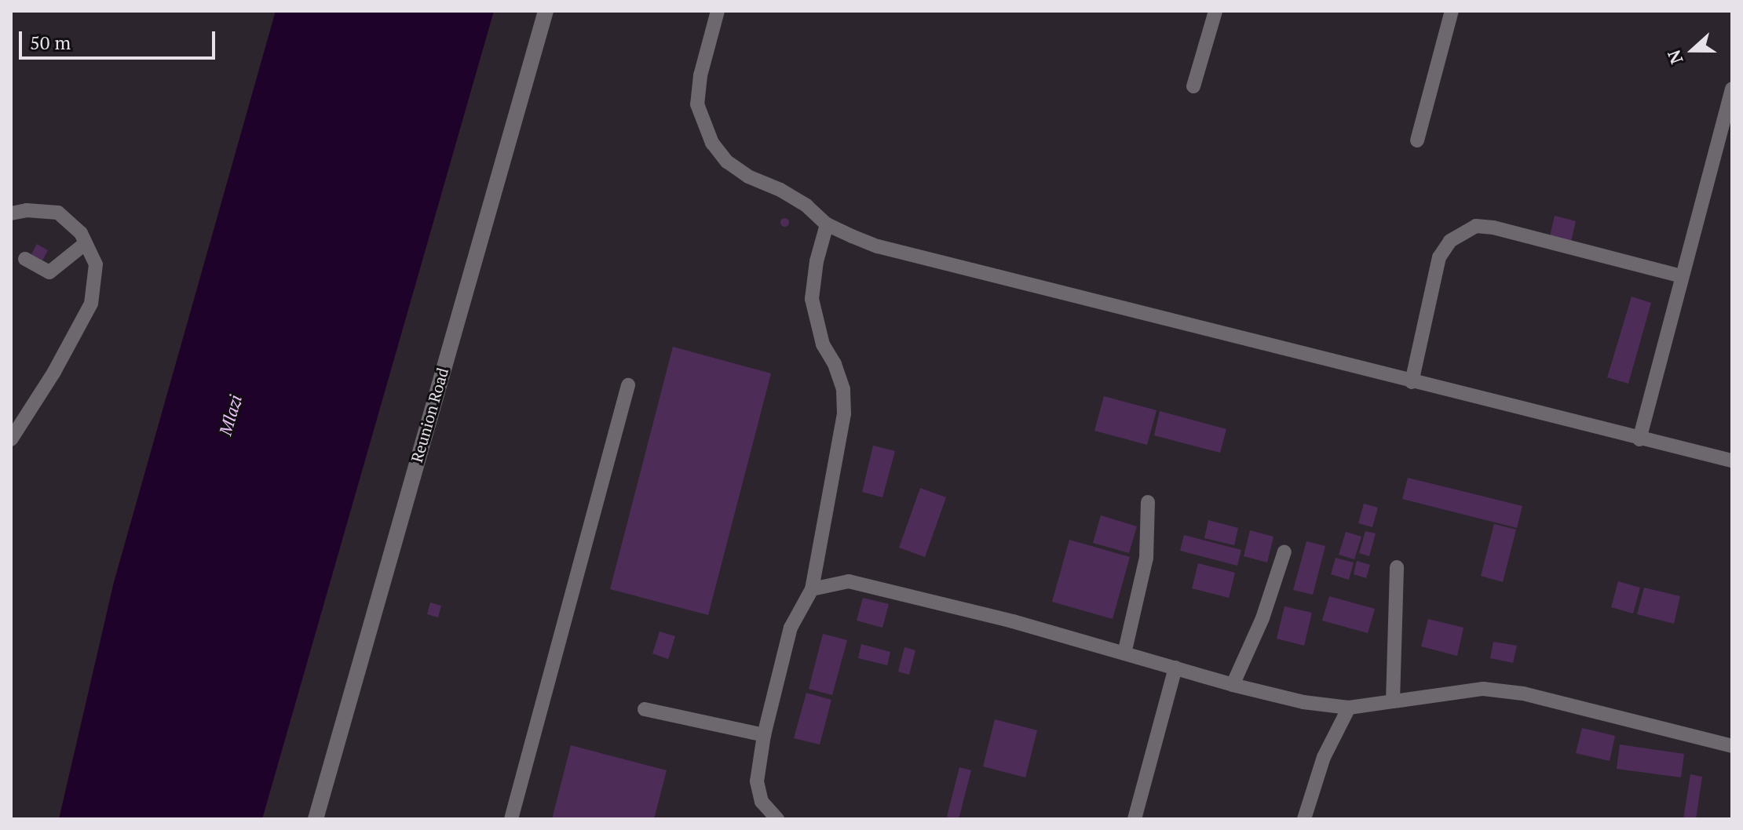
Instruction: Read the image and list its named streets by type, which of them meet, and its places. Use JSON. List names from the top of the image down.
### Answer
{
  "streets": {
    "street": ["Reunion Road"]
  },
  "water": ["Mlazi"],
  "scale_bar": "50 m",
  "north": "left"
}
